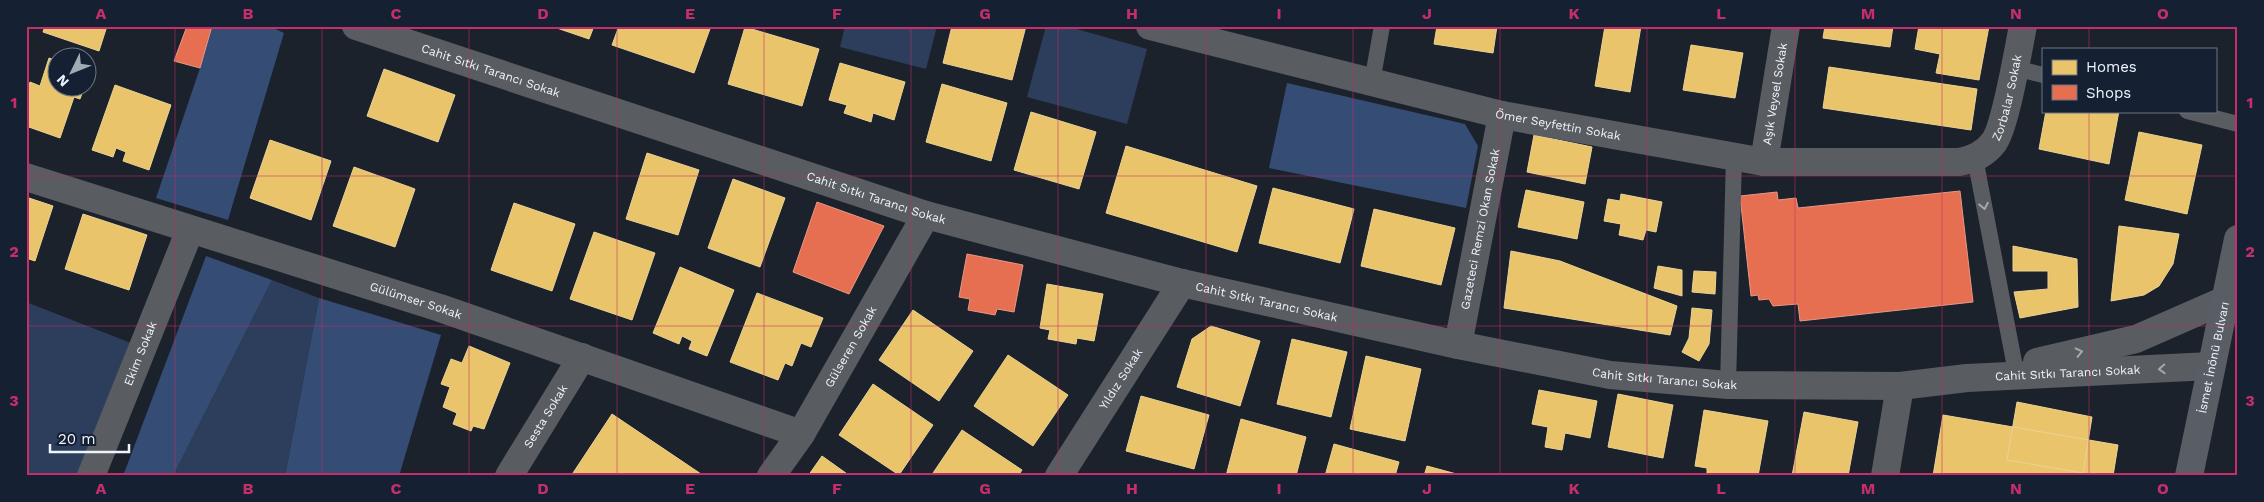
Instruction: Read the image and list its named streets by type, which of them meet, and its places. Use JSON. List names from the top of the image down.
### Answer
{
  "streets": {
    "main road": ["İsmet İnönü Bulvarı"],
    "street": [
      "Cahit Sıtkı Tarancı Sokak",
      "Aşık Veysel Sokak",
      "Zorbalar Sokak",
      "Ömer Seyfettin Sokak",
      "Gazeteci Remzi Okan Sokak",
      "Gülümser Sokak",
      "Gülseren Sokak",
      "Ekim Sokak",
      "Yıldız Sokak",
      "Sesta Sokak"
    ]
  },
  "crossings": [
    ["Cahit Sıtkı Tarancı Sokak", "Gazeteci Remzi Okan Sokak"],
    ["Cahit Sıtkı Tarancı Sokak", "Gülseren Sokak"],
    ["Cahit Sıtkı Tarancı Sokak", "İsmet İnönü Bulvarı"],
    ["Cahit Sıtkı Tarancı Sokak", "Yıldız Sokak"],
    ["Aşık Veysel Sokak", "Ömer Seyfettin Sokak"],
    ["Zorbalar Sokak", "Ömer Seyfettin Sokak"],
    ["Ömer Seyfettin Sokak", "Gazeteci Remzi Okan Sokak"],
    ["Gülümser Sokak", "Gülseren Sokak"],
    ["Gülümser Sokak", "Ekim Sokak"],
    ["Gülümser Sokak", "Sesta Sokak"]
  ],
  "legend": ["Homes", "Shops"],
  "scale_bar": "20 m",
  "north": "bottom left",
  "grid": {
    "columns": [
      "A",
      "B",
      "C",
      "D",
      "E",
      "F",
      "G",
      "H",
      "I",
      "J",
      "K",
      "L",
      "M",
      "N",
      "O"
    ],
    "rows": ["1", "2", "3"]
  }
}
